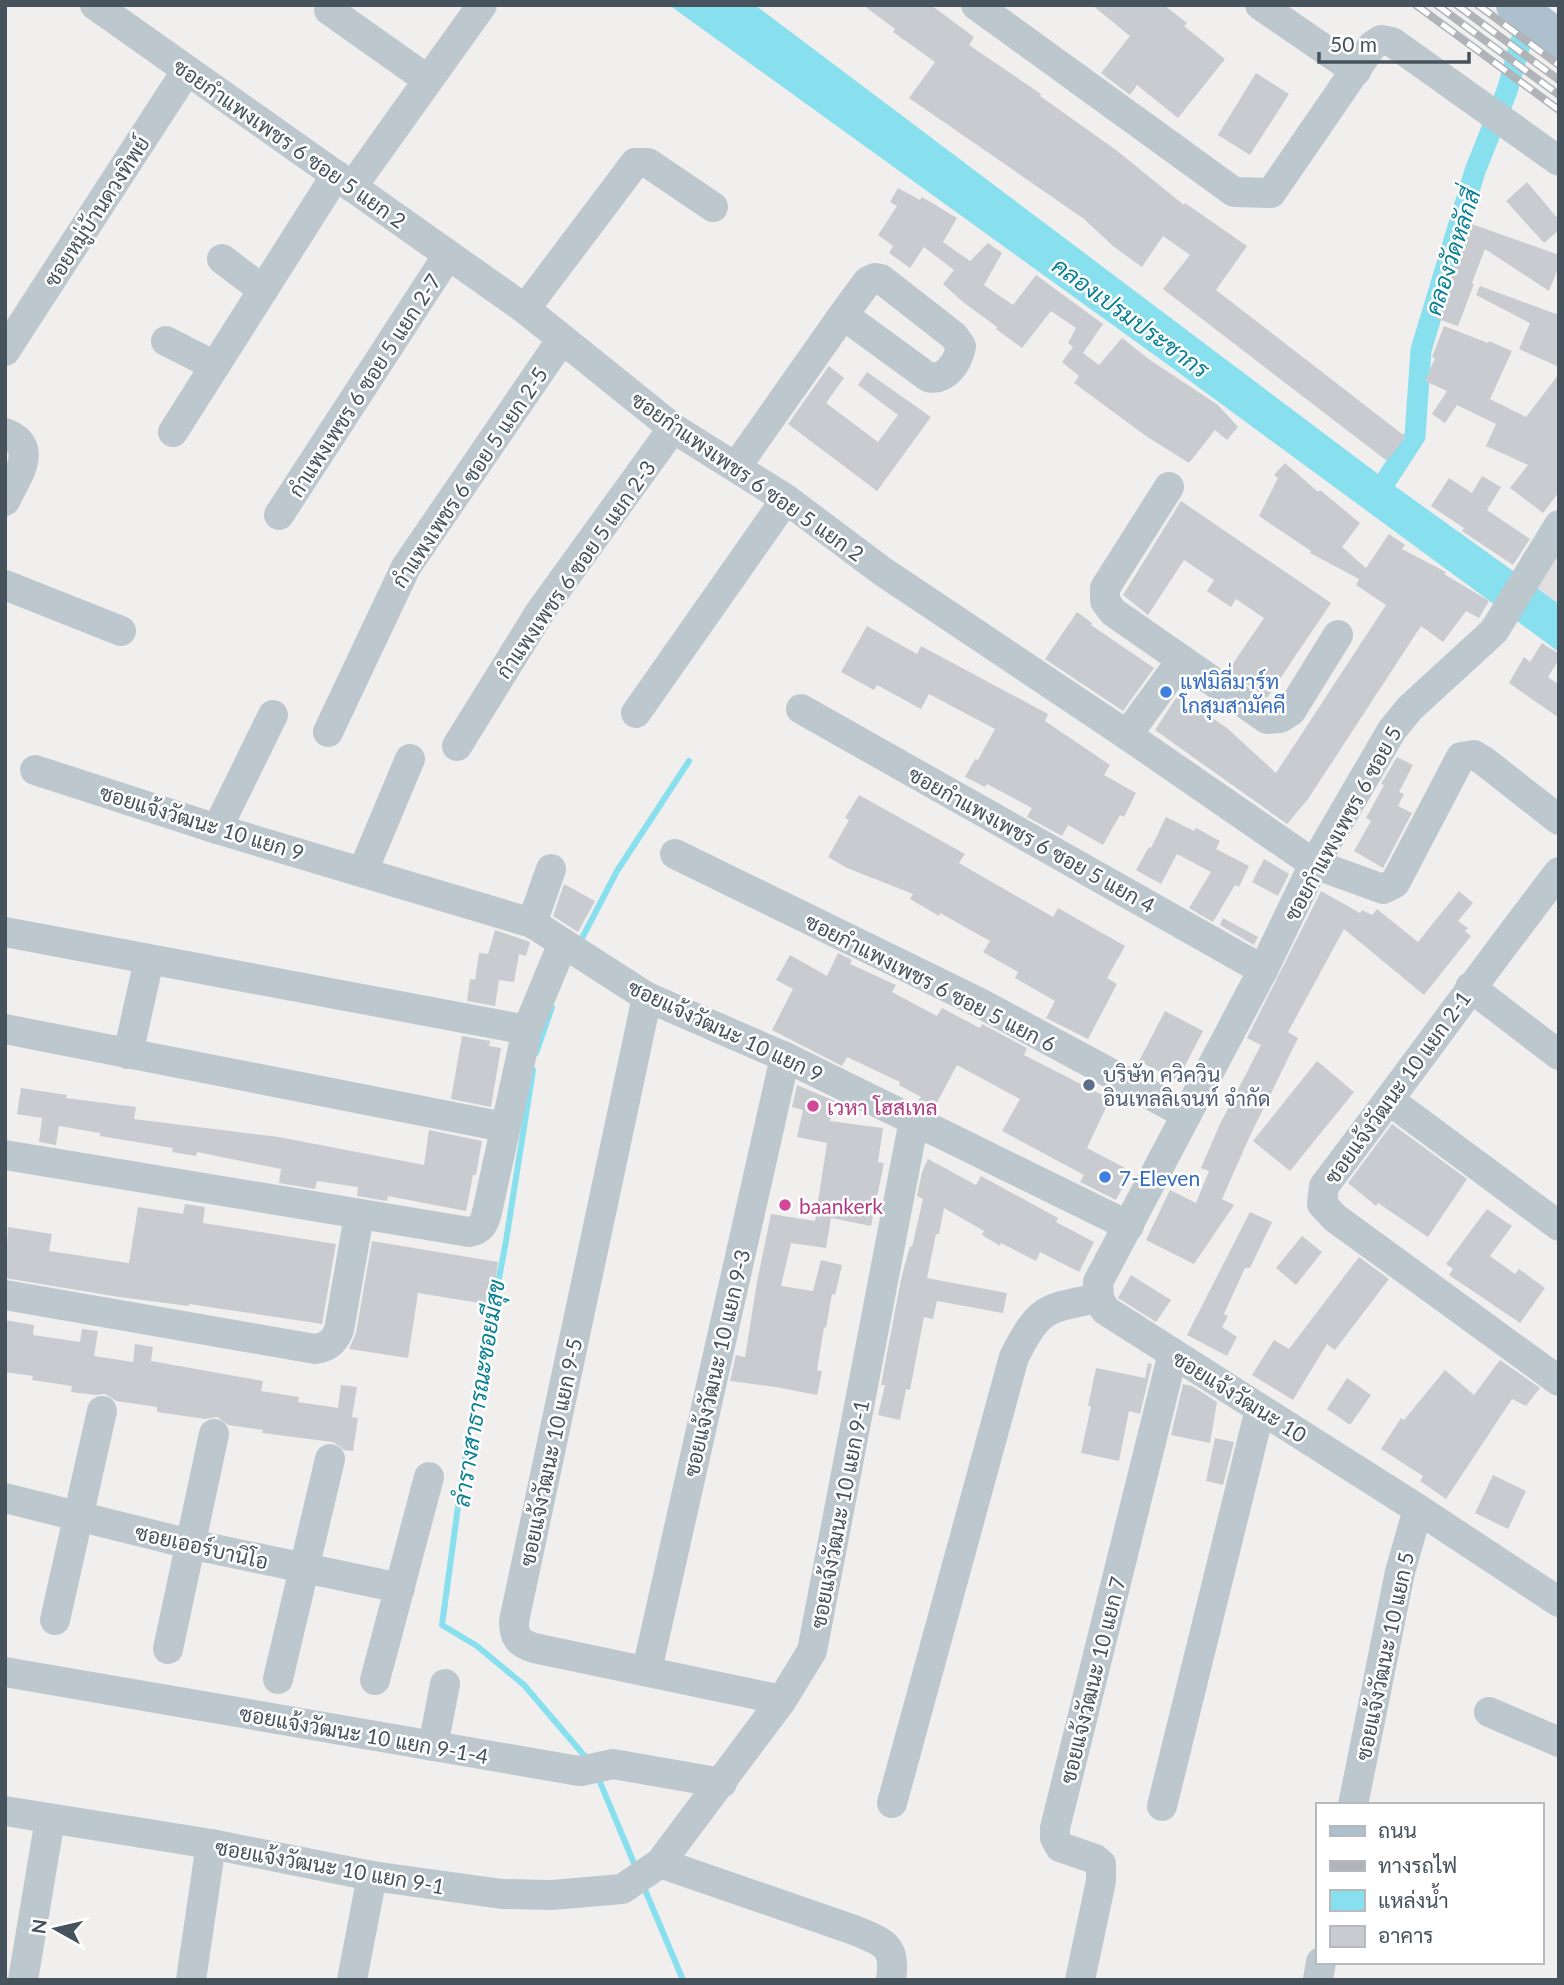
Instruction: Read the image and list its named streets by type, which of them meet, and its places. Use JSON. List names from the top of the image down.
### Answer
{
  "streets": {
    "street": [
      "ซอยกำแพงเพชร 6 ซอย 5 แยก 2",
      "ซอยหมู่บ้านดวงทิพย์",
      "กำแพงเพชร 6 ซอย 5 แยก 2-7",
      "กำแพงเพชร 6 ซอย 5 แยก 2-5",
      "กำแพงเพชร 6 ซอย 5 แยก 2-3",
      "ซอยแจ้งวัฒนะ 10 แยก 9",
      "ซอยกำแพงเพชร 6 ซอย 5",
      "ซอยกำแพงเพชร 6 ซอย 5 แยก 4",
      "ซอยกำแพงเพชร 6 ซอย 5 แยก 6",
      "ซอยแจ้งวัฒนะ 10 แยก 2-1",
      "ซอยแจ้งวัฒนะ 10 แยก 9-3",
      "ซอยแจ้งวัฒนะ 10",
      "ซอยแจ้งวัฒนะ 10 แยก 9-5",
      "ซอยแจ้งวัฒนะ 10 แยก 9-1",
      "ซอยเออร์บานิโอ",
      "ซอยแจ้งวัฒนะ 10 แยก 5",
      "ซอยแจ้งวัฒนะ 10 แยก 7",
      "ซอยแจ้งวัฒนะ 10 แยก 9-1-4"
    ]
  },
  "crossings": [
    ["ซอยกำแพงเพชร 6 ซอย 5 แยก 2", "ซอยหมู่บ้านดวงทิพย์"],
    ["ซอยกำแพงเพชร 6 ซอย 5 แยก 2", "กำแพงเพชร 6 ซอย 5 แยก 2-7"],
    ["ซอยกำแพงเพชร 6 ซอย 5 แยก 2", "กำแพงเพชร 6 ซอย 5 แยก 2-5"],
    ["ซอยกำแพงเพชร 6 ซอย 5 แยก 2", "กำแพงเพชร 6 ซอย 5 แยก 2-3"],
    ["ซอยกำแพงเพชร 6 ซอย 5 แยก 2", "ซอยกำแพงเพชร 6 ซอย 5"],
    ["ซอยแจ้งวัฒนะ 10 แยก 9", "ซอยแจ้งวัฒนะ 10 แยก 9-3"],
    ["ซอยแจ้งวัฒนะ 10 แยก 9", "ซอยแจ้งวัฒนะ 10 แยก 9-5"],
    ["ซอยแจ้งวัฒนะ 10 แยก 9", "ซอยแจ้งวัฒนะ 10 แยก 9-1"],
    ["ซอยกำแพงเพชร 6 ซอย 5", "ซอยกำแพงเพชร 6 ซอย 5 แยก 4"],
    ["ซอยกำแพงเพชร 6 ซอย 5", "ซอยกำแพงเพชร 6 ซอย 5 แยก 6"],
    ["ซอยแจ้งวัฒนะ 10 แยก 9-3", "ซอยแจ้งวัฒนะ 10 แยก 9-5"],
    ["ซอยแจ้งวัฒนะ 10", "ซอยแจ้งวัฒนะ 10 แยก 5"],
    ["ซอยแจ้งวัฒนะ 10", "ซอยแจ้งวัฒนะ 10 แยก 7"],
    ["ซอยแจ้งวัฒนะ 10 แยก 9-5", "ซอยแจ้งวัฒนะ 10 แยก 9-1"],
    ["ซอยแจ้งวัฒนะ 10 แยก 9-1", "ซอยแจ้งวัฒนะ 10 แยก 9-1-4"]
  ],
  "water": ["คลองวัดหลักสี่", "คลองเปรมประชากร", "ลำรางสาธารณะซอยมีสุข"],
  "places": [
    "แฟมิลี่มาร์ท โกสุมสามัคคี",
    "บริษัท ควิควิน อินเทลลิเจนท์ จำกัด",
    "เวหา โฮสเทล",
    "7-Eleven",
    "baankerk"
  ],
  "legend": [
    "ถนน",
    "ทางรถไฟ",
    "แหล่งน้ำ",
    "อาคาร"
  ],
  "scale_bar": "50 m",
  "north": "left"
}
